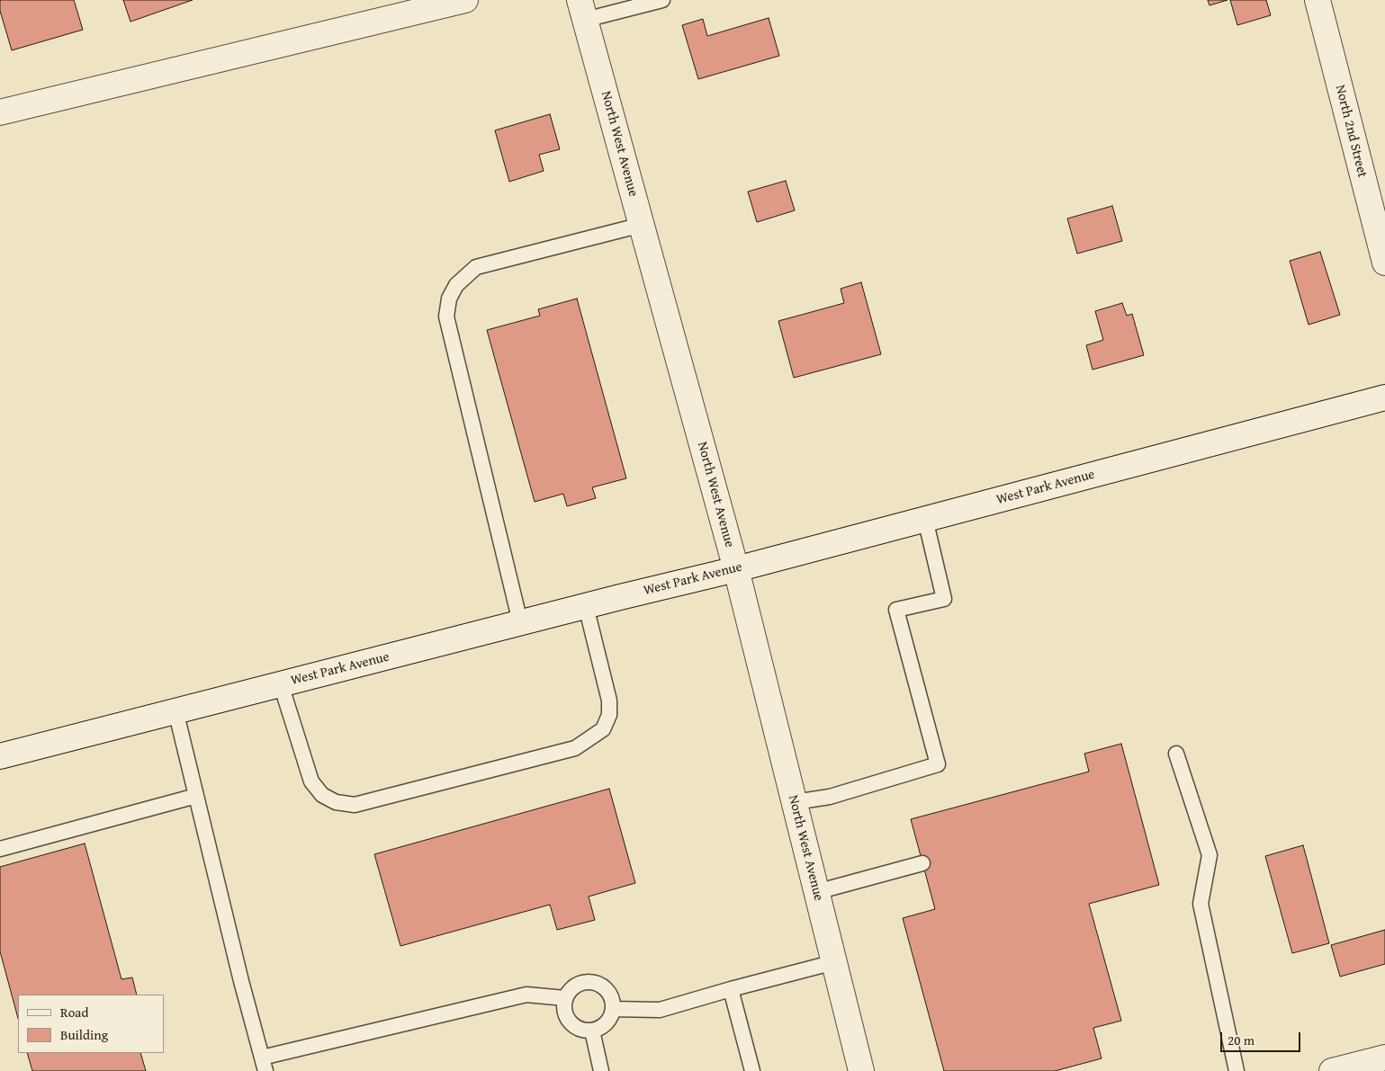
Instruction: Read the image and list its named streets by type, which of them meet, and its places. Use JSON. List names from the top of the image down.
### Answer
{
  "streets": {
    "street": ["North 2nd Street", "North West Avenue", "West Park Avenue"]
  },
  "crossings": [
    ["North West Avenue", "West Park Avenue"]
  ],
  "legend": ["Road", "Building"],
  "scale_bar": "20 m"
}
